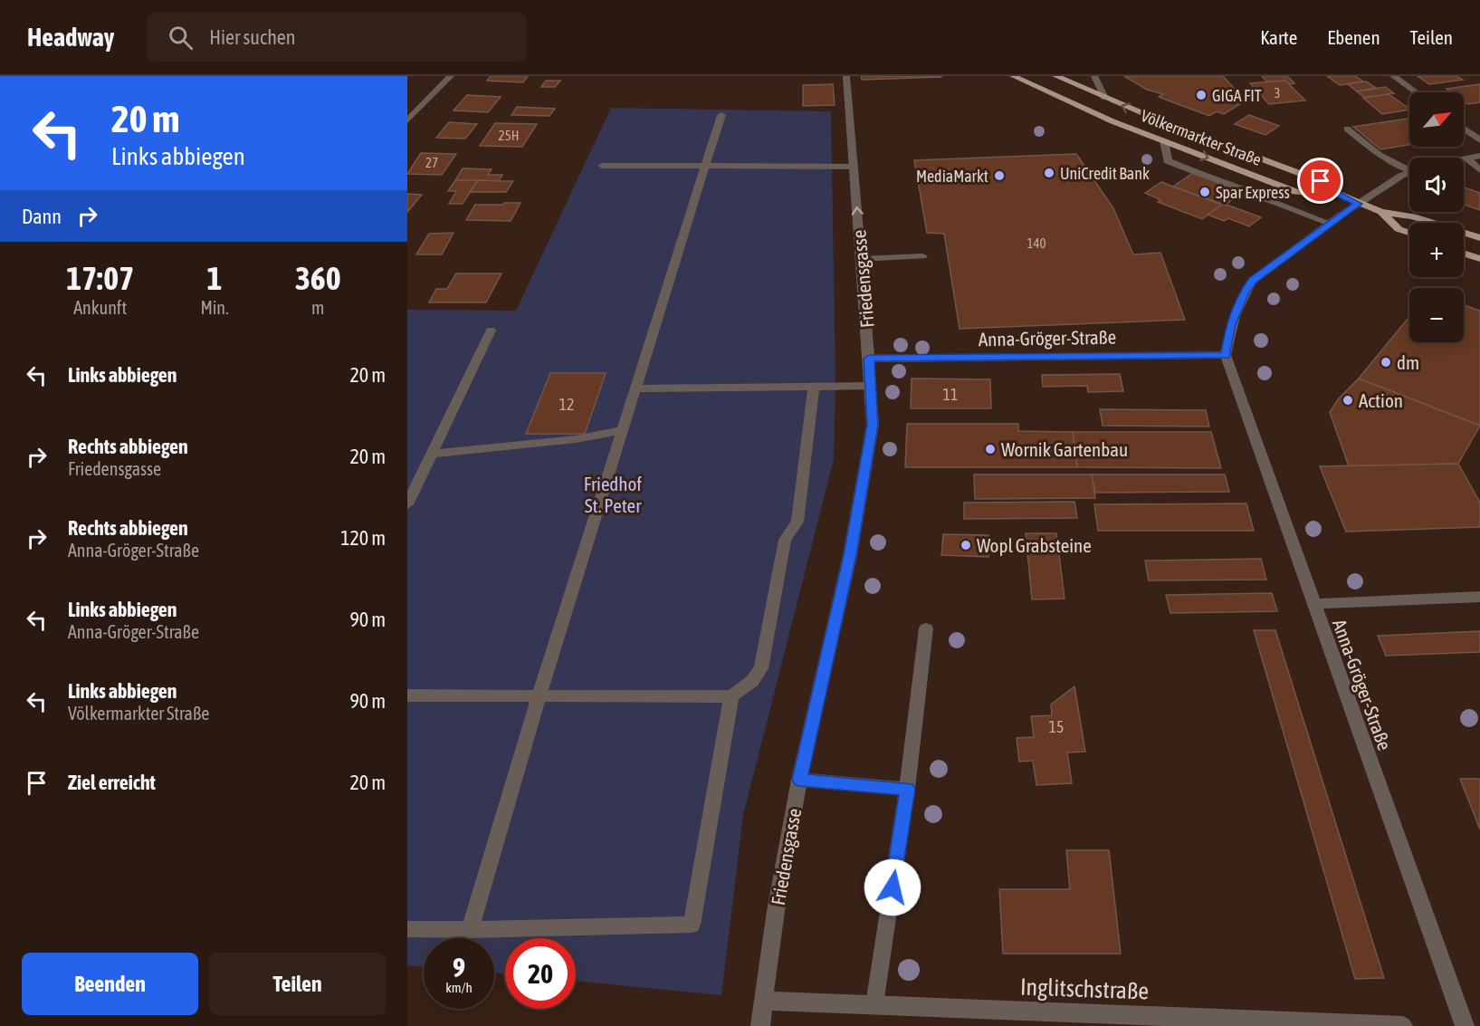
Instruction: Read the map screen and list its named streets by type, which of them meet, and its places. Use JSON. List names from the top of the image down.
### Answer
{
  "streets": {
    "main road": ["Völkermarkter Straße"],
    "street": ["Friedensgasse", "Anna-Gröger-Straße", "Inglitschstraße"]
  },
  "crossings": [
    ["Völkermarkter Straße", "Anna-Gröger-Straße"],
    ["Friedensgasse", "Anna-Gröger-Straße"],
    ["Friedensgasse", "Inglitschstraße"]
  ],
  "parks": ["Friedhof St. Peter"],
  "places": [
    "GIGA FIT",
    "UniCredit Bank",
    "MediaMarkt",
    "Spar Express",
    "dm",
    "Action",
    "Wornik Gartenbau",
    "Wopl Grabsteine"
  ],
  "house_numbers": [
    "3",
    "25H",
    "27",
    "140",
    "11",
    "12",
    "15"
  ],
  "north": "top right",
  "page": {
    "header": "Headway",
    "search": "Hier suchen",
    "nav": ["Karte", "Ebenen", "Teilen"],
    "turn": ["20 m", "Links abbiegen"],
    "map_buttons": ["+", "−"],
    "then": "Dann",
    "eta": [
      "17:07",
      "Ankunft",
      "1",
      "Min.",
      "360",
      "m"
    ],
    "list": [
      {
        "name": "Links abbiegen",
        "value": "20 m"
      },
      {
        "name": "Rechts abbiegen",
        "note": "Friedensgasse",
        "value": "20 m"
      },
      {
        "name": "Rechts abbiegen",
        "note": "Anna-Gröger-Straße",
        "value": "120 m"
      },
      {
        "name": "Links abbiegen",
        "note": "Anna-Gröger-Straße",
        "value": "90 m"
      },
      {
        "name": "Links abbiegen",
        "note": "Völkermarkter Straße",
        "value": "90 m"
      },
      {
        "name": "Ziel erreicht",
        "value": "20 m"
      }
    ],
    "speed": "9 km/h",
    "limit": "20",
    "buttons": ["Beenden", "Teilen"]
  }
}
